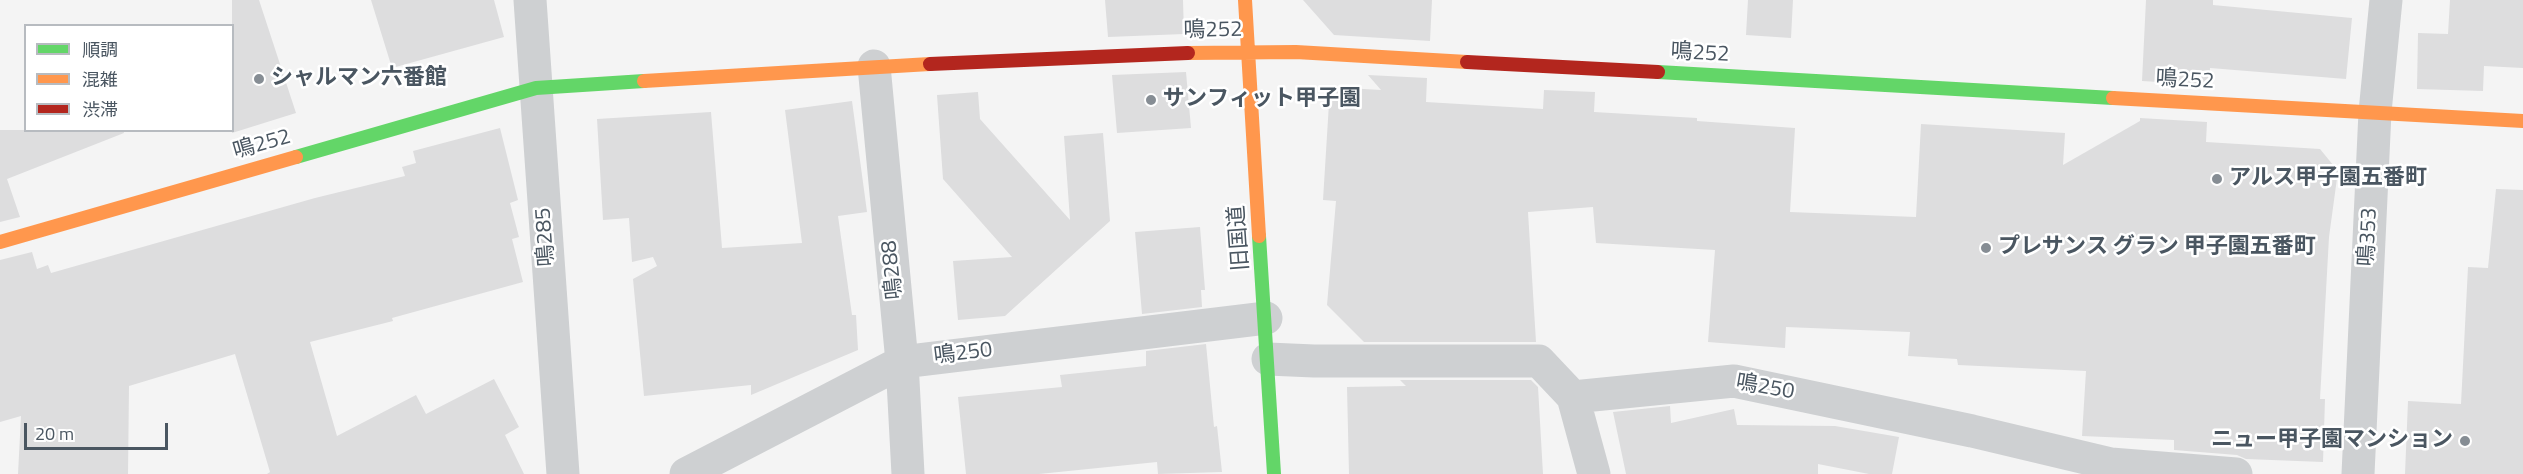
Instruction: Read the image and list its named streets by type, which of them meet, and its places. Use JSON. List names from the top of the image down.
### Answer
{
  "streets": {
    "street": [
      "鳴252",
      "鳴285",
      "鳴353",
      "旧国道",
      "鳴288",
      "鳴250"
    ]
  },
  "crossings": [
    ["鳴252", "鳴285"],
    ["鳴252", "鳴353"],
    ["鳴252", "旧国道"],
    ["鳴252", "鳴288"],
    ["旧国道", "鳴250"],
    ["鳴288", "鳴250"]
  ],
  "places": [
    "シャルマン六番館",
    "サンフィット甲子園",
    "アルス甲子園五番町",
    "プレサンス グラン 甲子園五番町",
    "ニュー甲子園マンション"
  ],
  "legend": ["順調", "混雑", "渋滞"],
  "scale_bar": "20 m"
}
